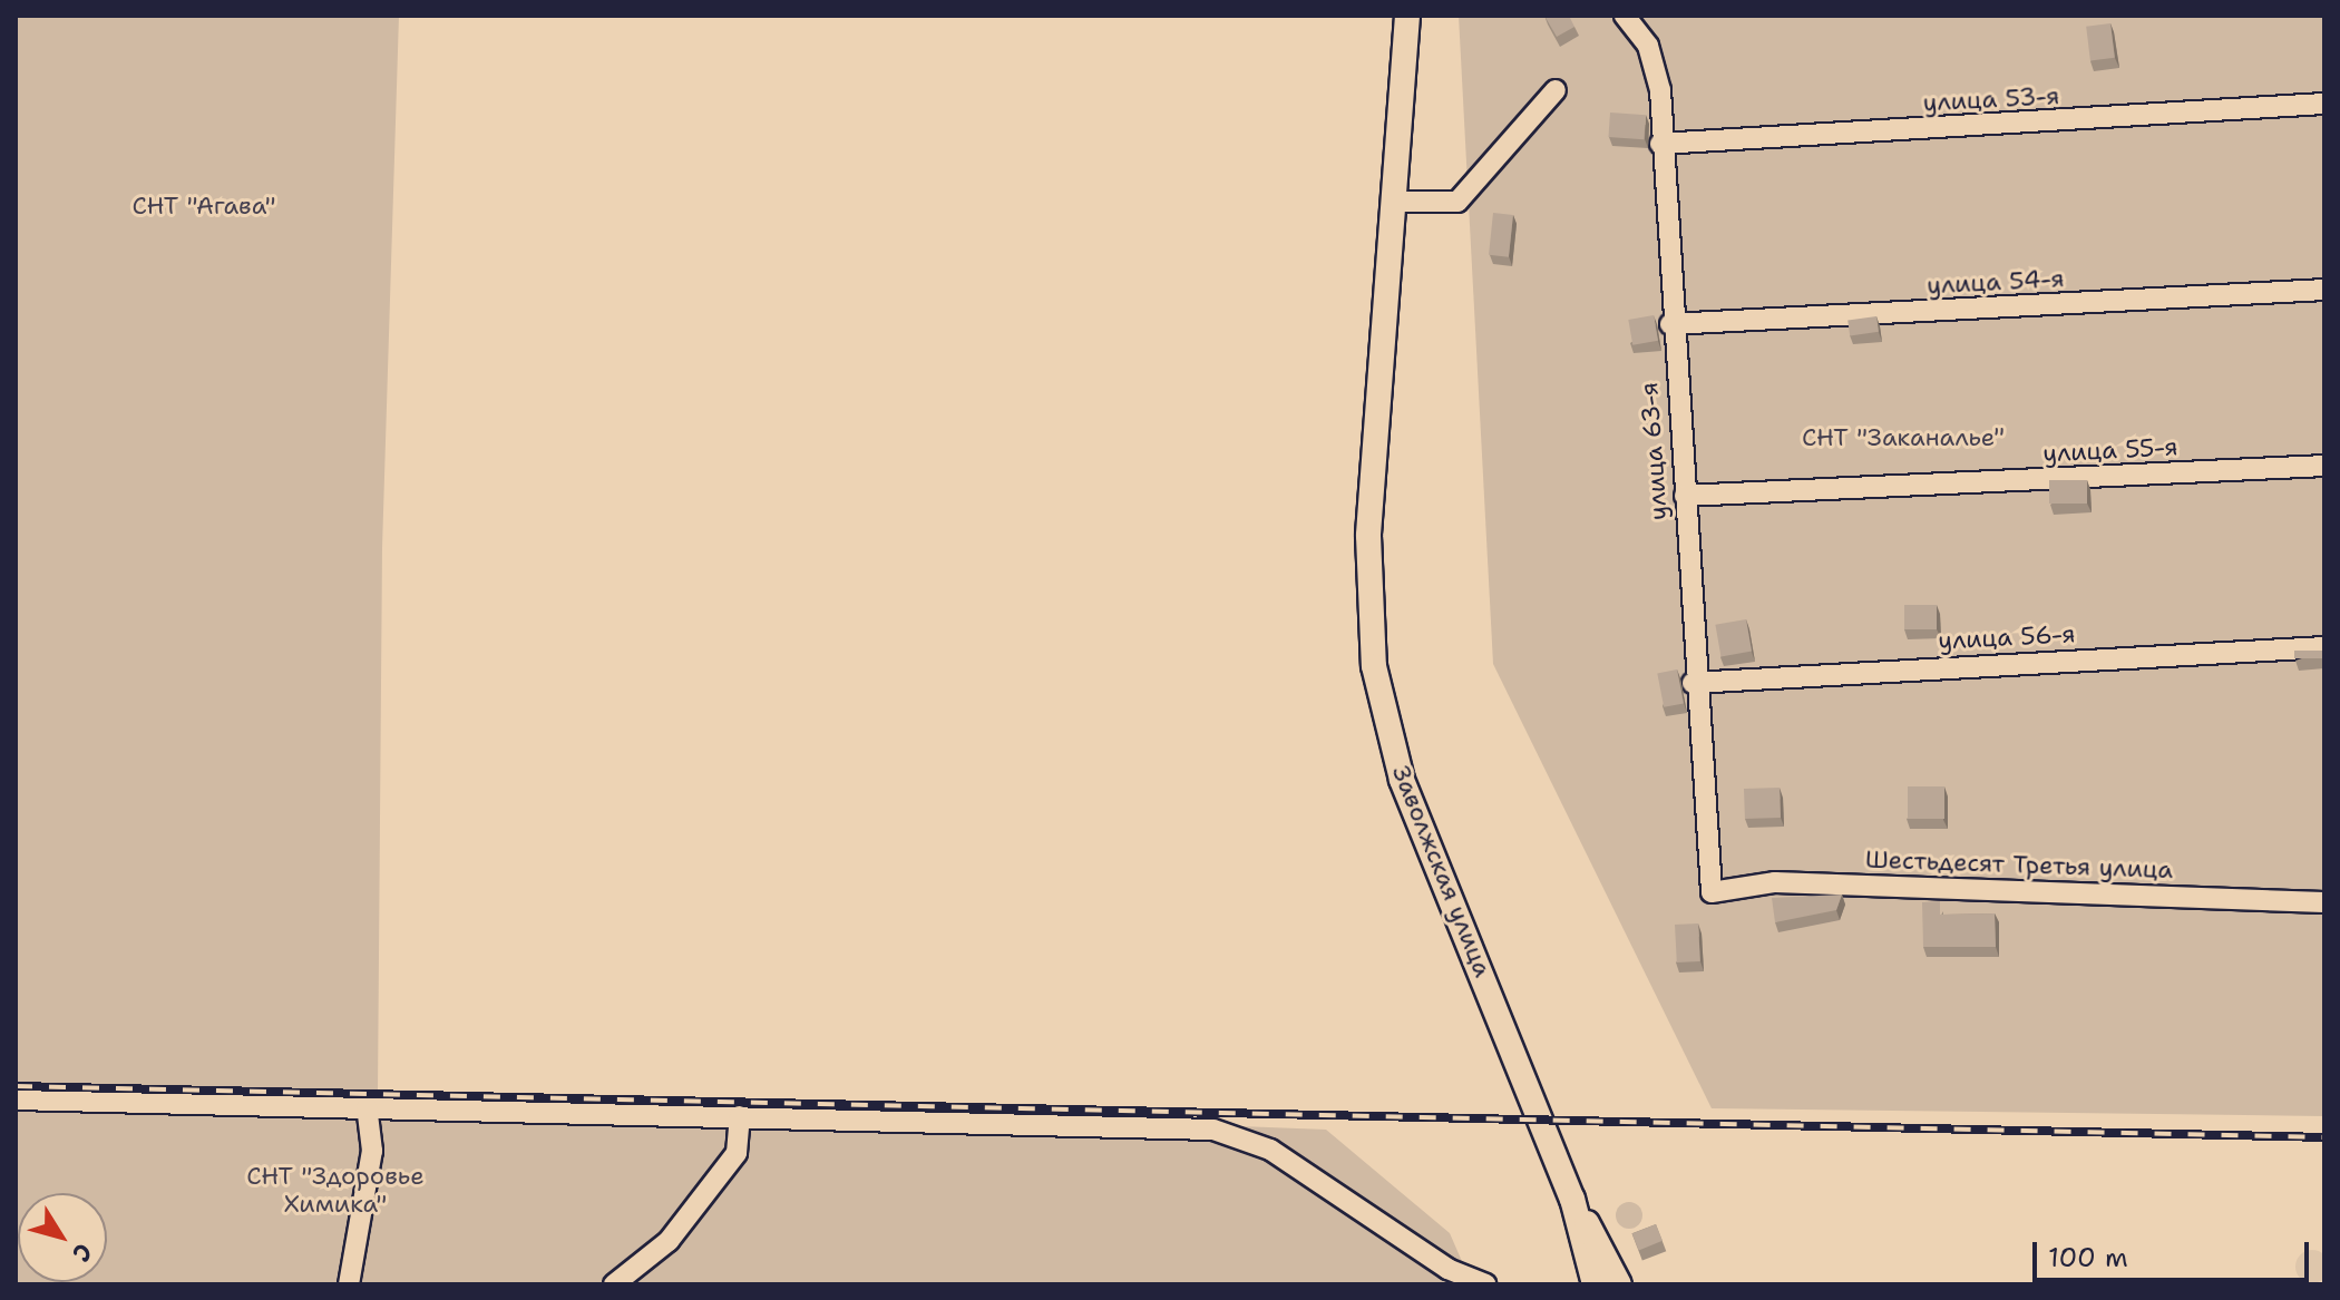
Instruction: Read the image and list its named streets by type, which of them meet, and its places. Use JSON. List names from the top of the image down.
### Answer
{
  "streets": {
    "main road": ["Заволжская улица"],
    "street": [
      "улица 53-я",
      "улица 54-я",
      "улица 55-я",
      "улица 63-я",
      "улица 56-я",
      "Шестьдесят Третья улица"
    ]
  },
  "crossings": [
    ["улица 53-я", "улица 63-я"],
    ["улица 54-я", "улица 63-я"],
    ["улица 55-я", "улица 63-я"],
    ["улица 63-я", "улица 56-я"],
    ["улица 63-я", "Шестьдесят Третья улица"]
  ],
  "parks": ["СНТ \"Агава\"", "СНТ \"Заканалье\"", "СНТ \"Здоровье Химика\""],
  "scale_bar": "100 m",
  "north": "bottom right"
}
